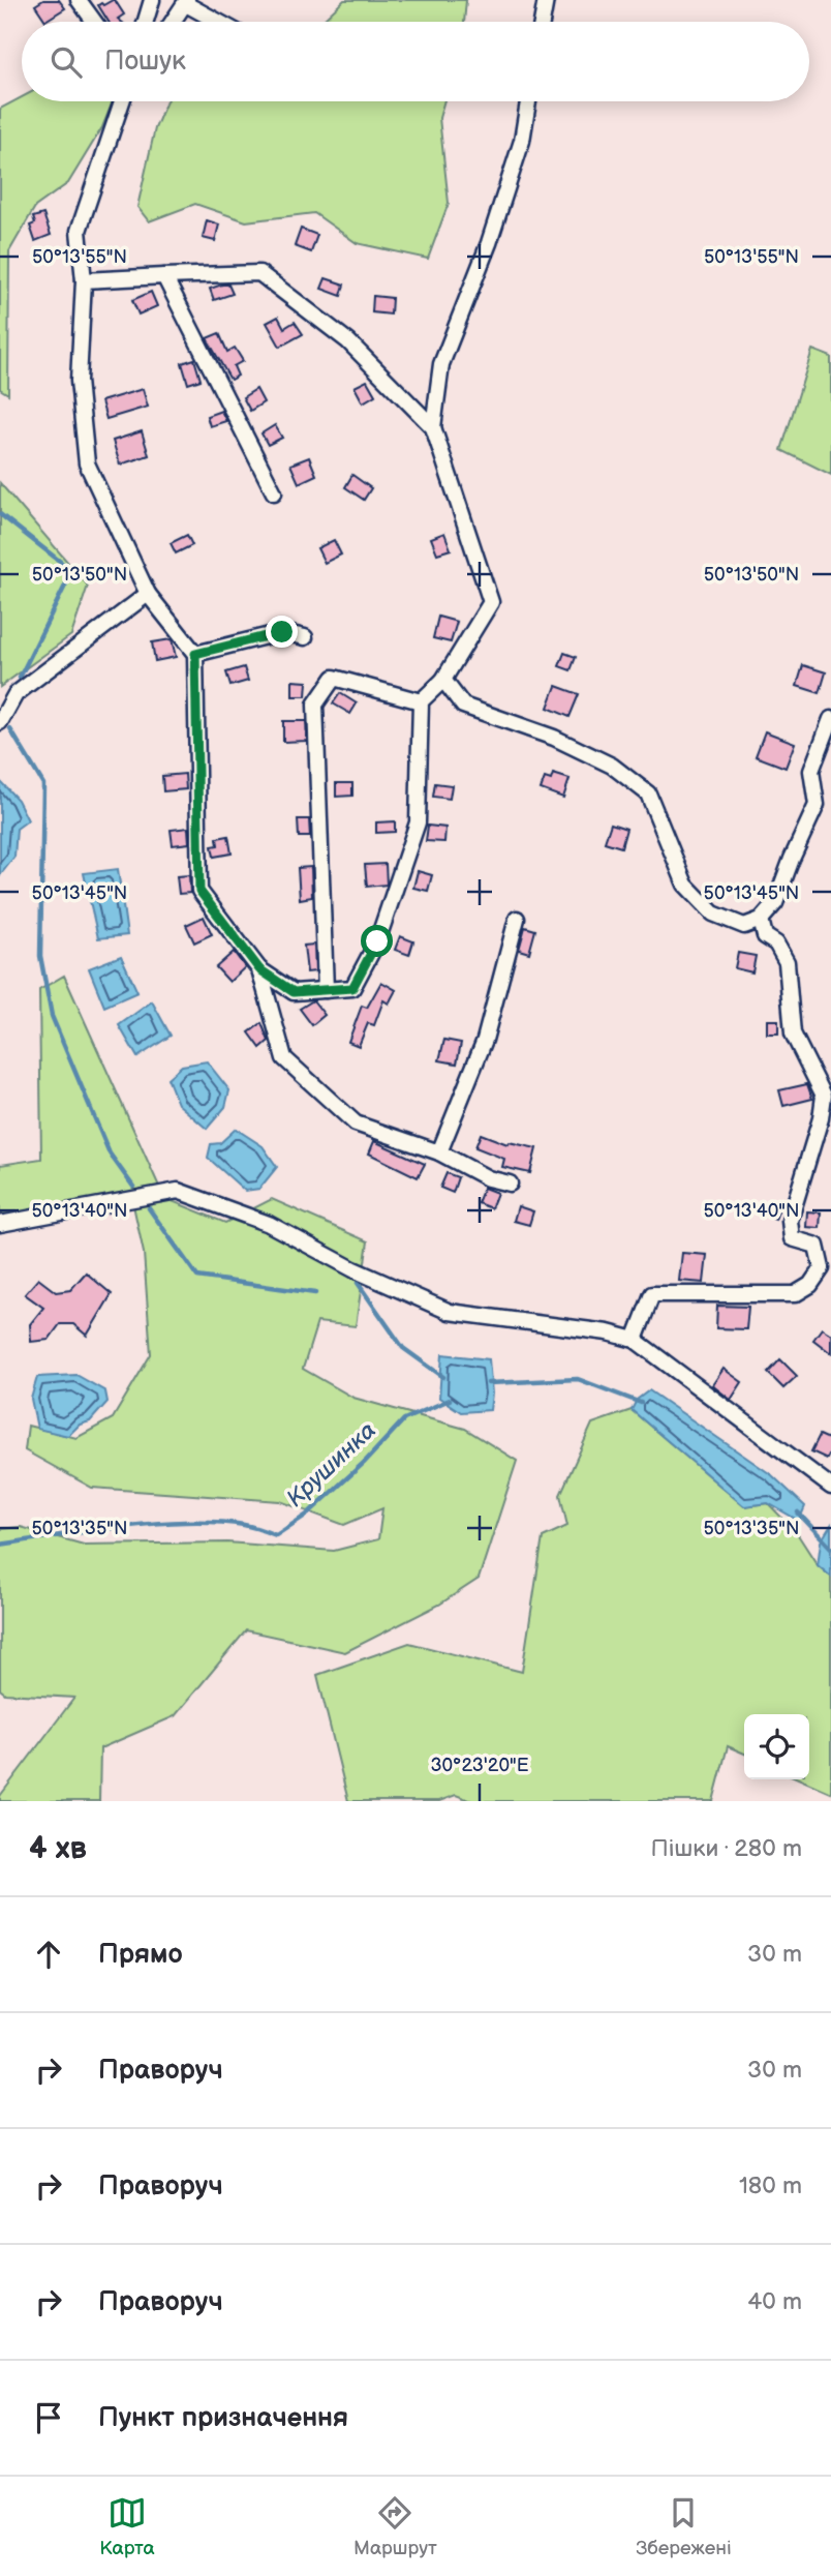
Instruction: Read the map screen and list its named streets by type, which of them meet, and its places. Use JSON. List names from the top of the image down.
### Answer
{
  "water": ["Крушинка"],
  "page": {
    "search": "Пошук",
    "heading": ["4 хв", "Пішки · 280 m"],
    "list": [
      ["Прямо", "30 m"],
      ["Праворуч", "30 m"],
      ["Праворуч", "180 m"],
      ["Праворуч", "40 m"],
      "Пункт призначення"
    ],
    "nav": ["Карта", "Маршрут", "Збережені"]
  },
  "coordinates": [
    "50°13'55\"N",
    "50°13'50\"N",
    "50°13'45\"N",
    "50°13'40\"N",
    "50°13'35\"N",
    "30°23'20\"E"
  ]
}
